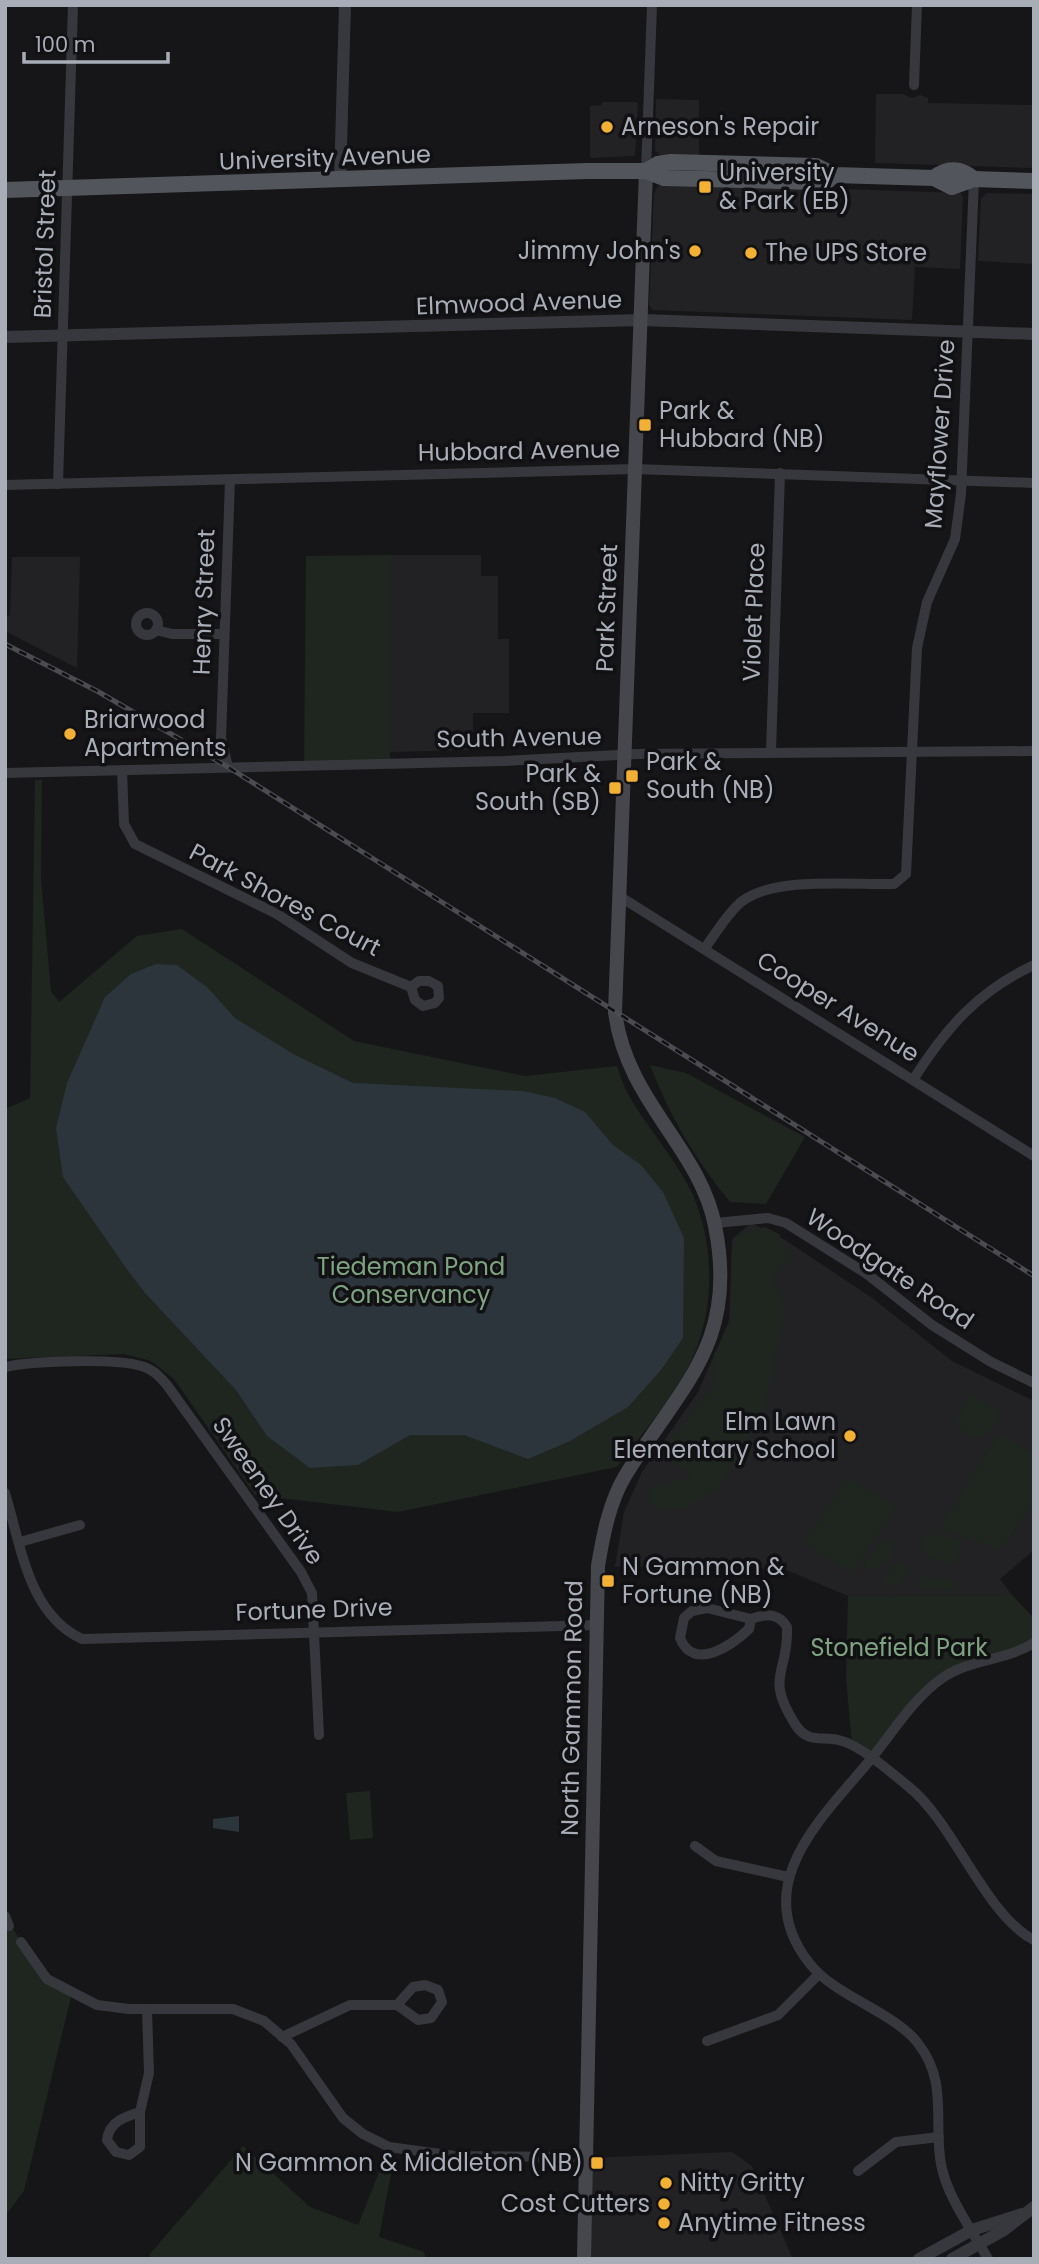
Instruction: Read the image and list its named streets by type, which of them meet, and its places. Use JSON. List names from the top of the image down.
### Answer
{
  "streets": {
    "main road": ["University Avenue", "Park Street", "North Gammon Road"],
    "street": [
      "Bristol Street",
      "Elmwood Avenue",
      "Mayflower Drive",
      "Hubbard Avenue",
      "Henry Street",
      "Violet Place",
      "South Avenue",
      "Park Shores Court",
      "Cooper Avenue",
      "Woodgate Road",
      "Sweeney Drive",
      "Fortune Drive"
    ]
  },
  "crossings": [
    ["University Avenue", "Bristol Street"],
    ["University Avenue", "Mayflower Drive"],
    ["University Avenue", "Park Street"],
    ["Bristol Street", "Elmwood Avenue"],
    ["Bristol Street", "Hubbard Avenue"],
    ["Elmwood Avenue", "Mayflower Drive"],
    ["Elmwood Avenue", "Park Street"],
    ["Mayflower Drive", "Hubbard Avenue"],
    ["Mayflower Drive", "South Avenue"],
    ["Mayflower Drive", "Cooper Avenue"],
    ["Hubbard Avenue", "Henry Street"],
    ["Hubbard Avenue", "Park Street"],
    ["Hubbard Avenue", "Violet Place"],
    ["Henry Street", "South Avenue"],
    ["Park Street", "South Avenue"],
    ["Park Street", "Cooper Avenue"],
    ["Park Street", "North Gammon Road"],
    ["Violet Place", "South Avenue"],
    ["South Avenue", "Park Shores Court"],
    ["Woodgate Road", "North Gammon Road"],
    ["Sweeney Drive", "Fortune Drive"],
    ["Fortune Drive", "North Gammon Road"]
  ],
  "parks": ["Tiedeman Pond Conservancy", "Stonefield Park"],
  "places": {
    "other": [
      "Arneson's Repair",
      "Jimmy John's",
      "The UPS Store",
      "Briarwood Apartments",
      "Elm Lawn Elementary School",
      "Nitty Gritty",
      "Cost Cutters",
      "Anytime Fitness"
    ],
    "transit": [
      "University & Park (EB)",
      "Park & Hubbard (NB)",
      "Park & South (NB)",
      "Park & South (SB)",
      "N Gammon & Fortune (NB)",
      "N Gammon & Middleton (NB)"
    ]
  },
  "scale_bar": "100 m"
}
